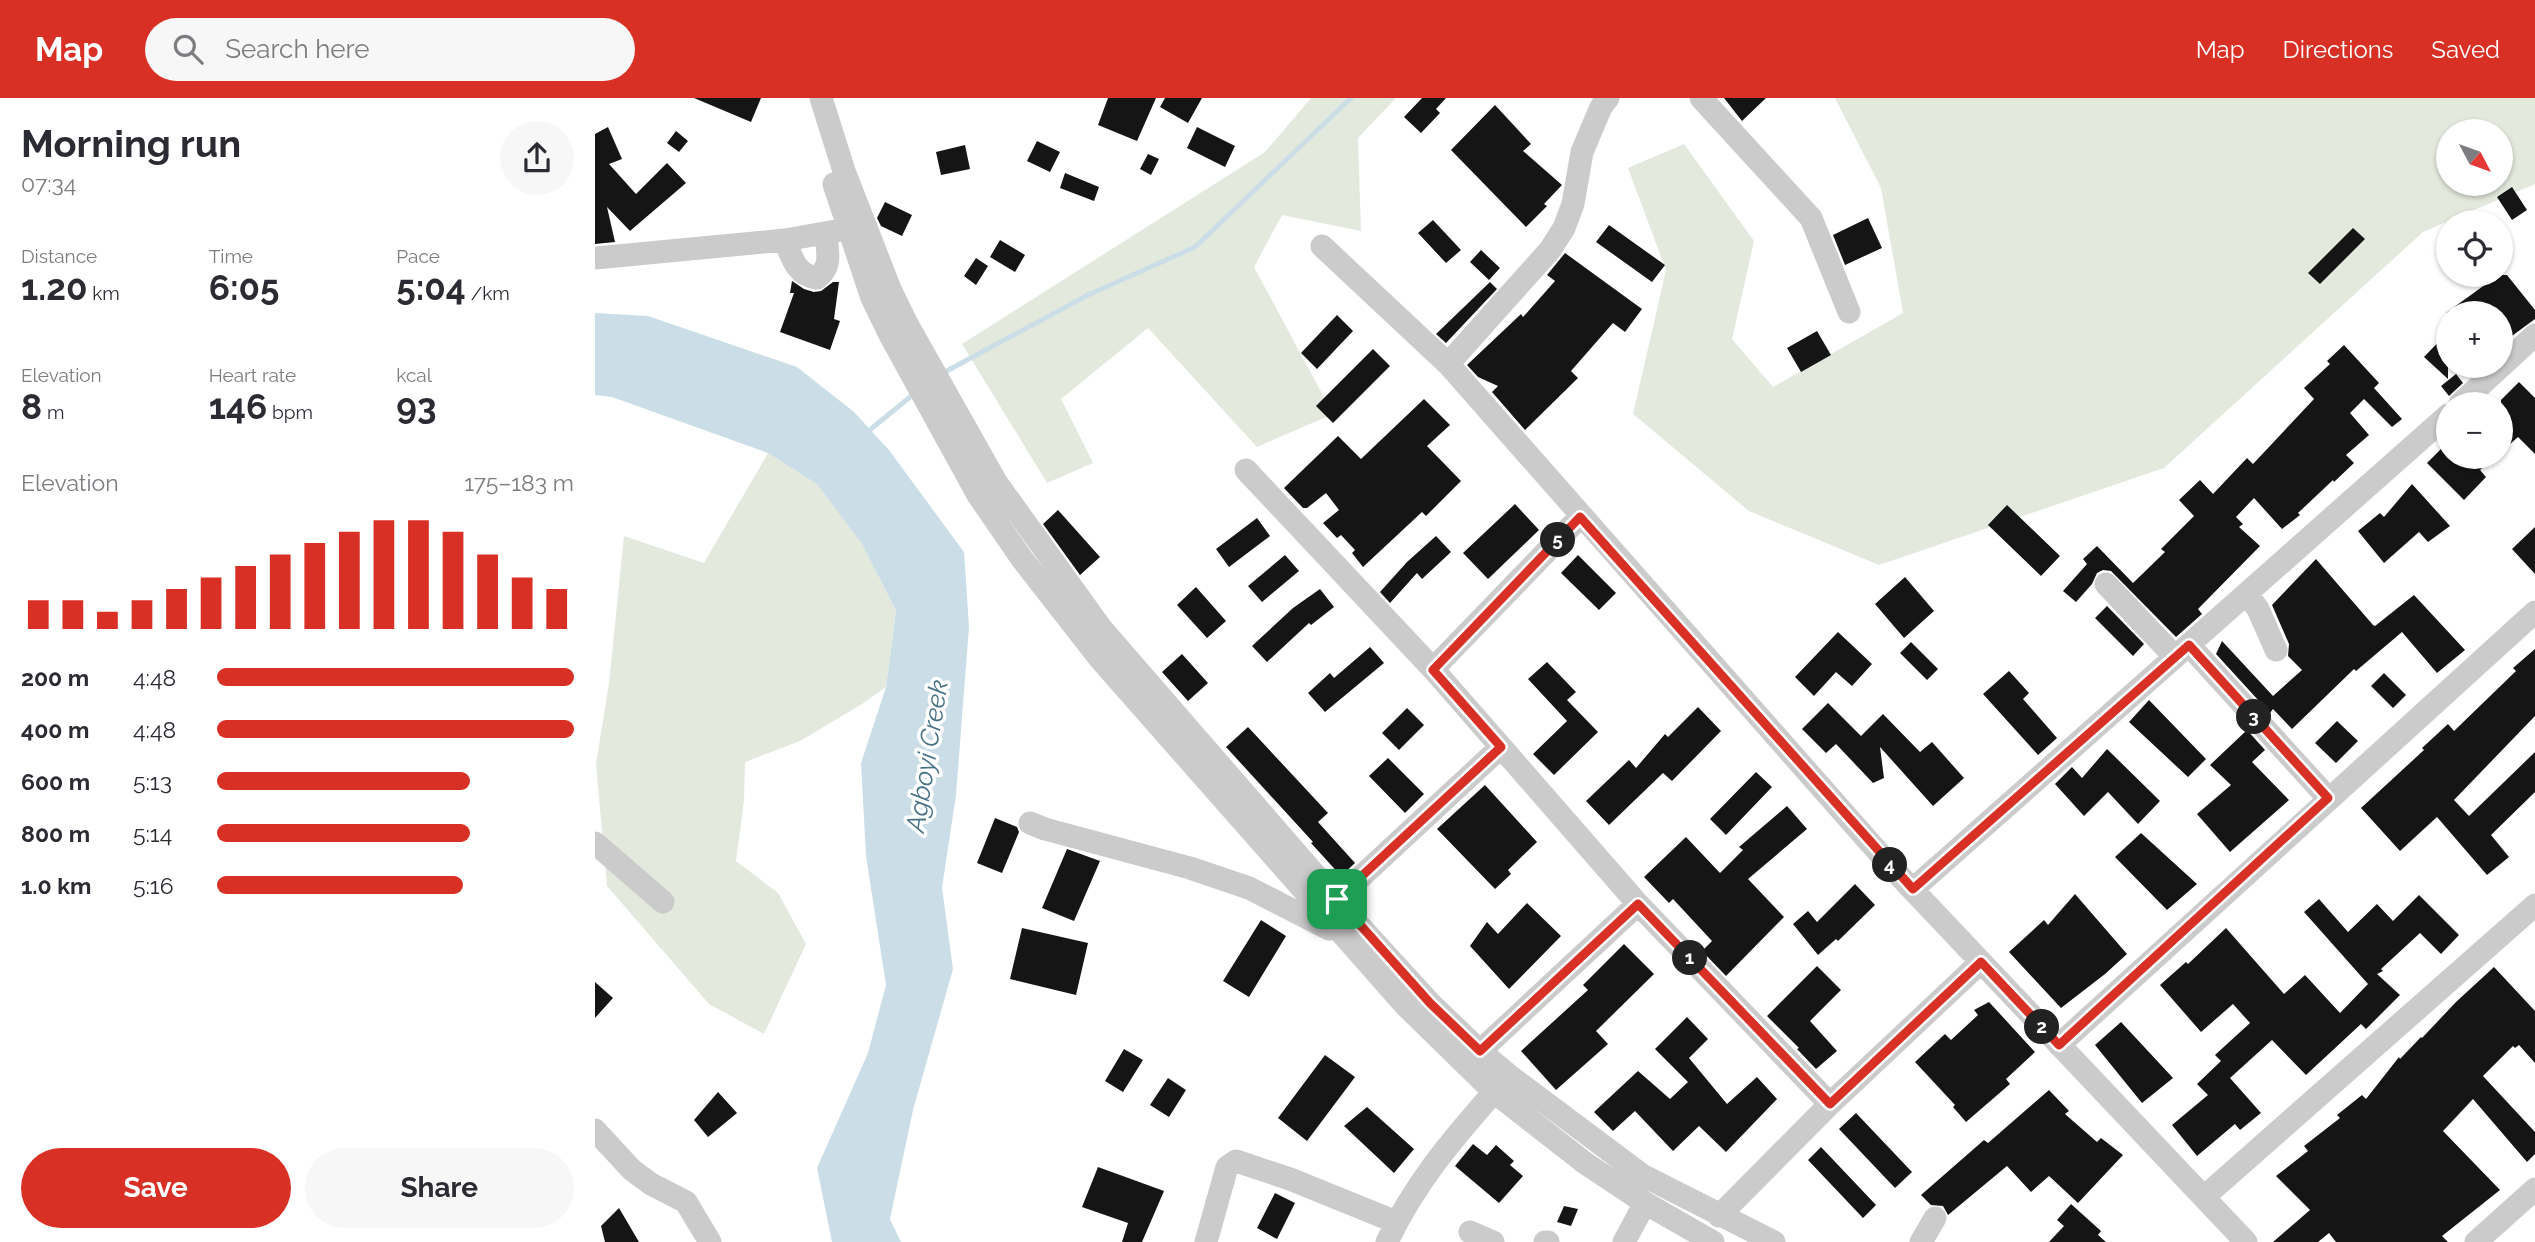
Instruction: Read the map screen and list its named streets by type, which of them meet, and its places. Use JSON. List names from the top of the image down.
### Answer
{
  "water": ["Agboyi Creek"],
  "north": "bottom right",
  "page": {
    "header": "Map",
    "search": "Search here",
    "nav": ["Map", "Directions", "Saved"],
    "heading": ["Morning run", "07:34"],
    "map_buttons": ["+", "−"],
    "stats": [
      ["Distance", "1.20 km"],
      ["Time", "6:05"],
      ["Pace", "5:04 /km"],
      ["Elevation", "8 m"],
      ["Heart rate", "146 bpm"],
      ["kcal", "93"]
    ],
    "chart": ["Elevation", "175–183 m"],
    "pins": [
      "5",
      "3",
      "4",
      "1",
      "2"
    ],
    "list": [
      {
        "name": "200 m",
        "note": "4:48"
      },
      {
        "name": "400 m",
        "note": "4:48"
      },
      {
        "name": "600 m",
        "note": "5:13"
      },
      {
        "name": "800 m",
        "note": "5:14"
      },
      {
        "name": "1.0 km",
        "note": "5:16"
      }
    ],
    "buttons": ["Save", "Share"]
  }
}
